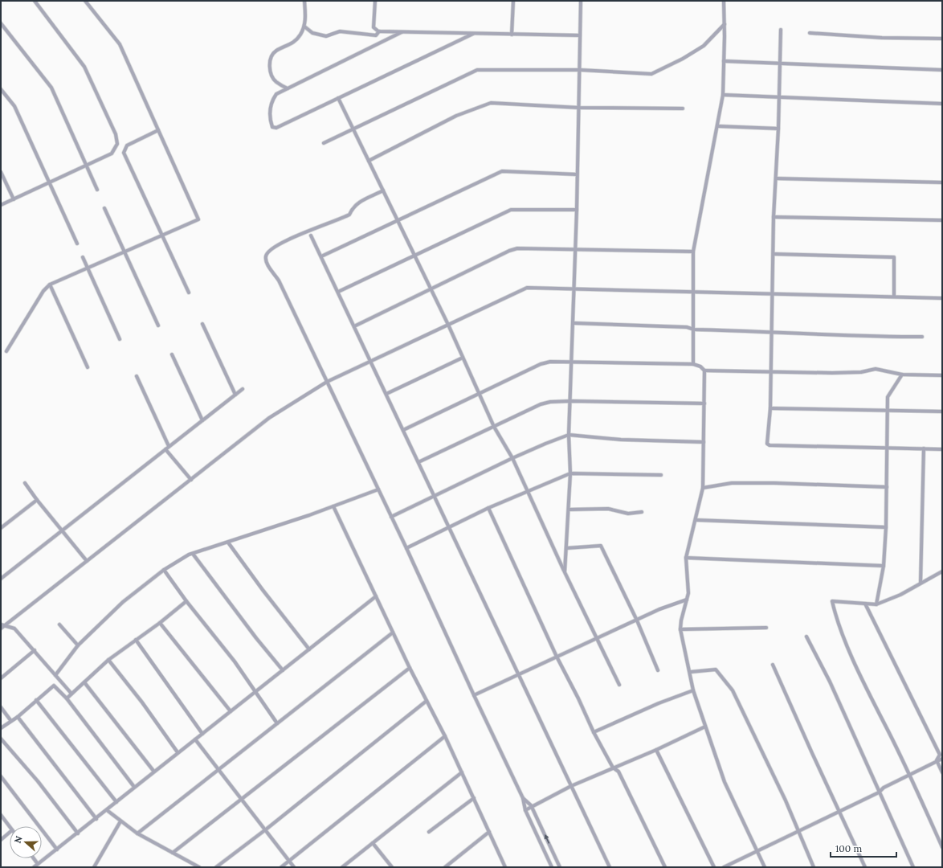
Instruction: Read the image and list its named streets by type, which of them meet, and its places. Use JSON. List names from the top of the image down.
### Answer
{
  "scale_bar": "100 m",
  "north": "left"
}
